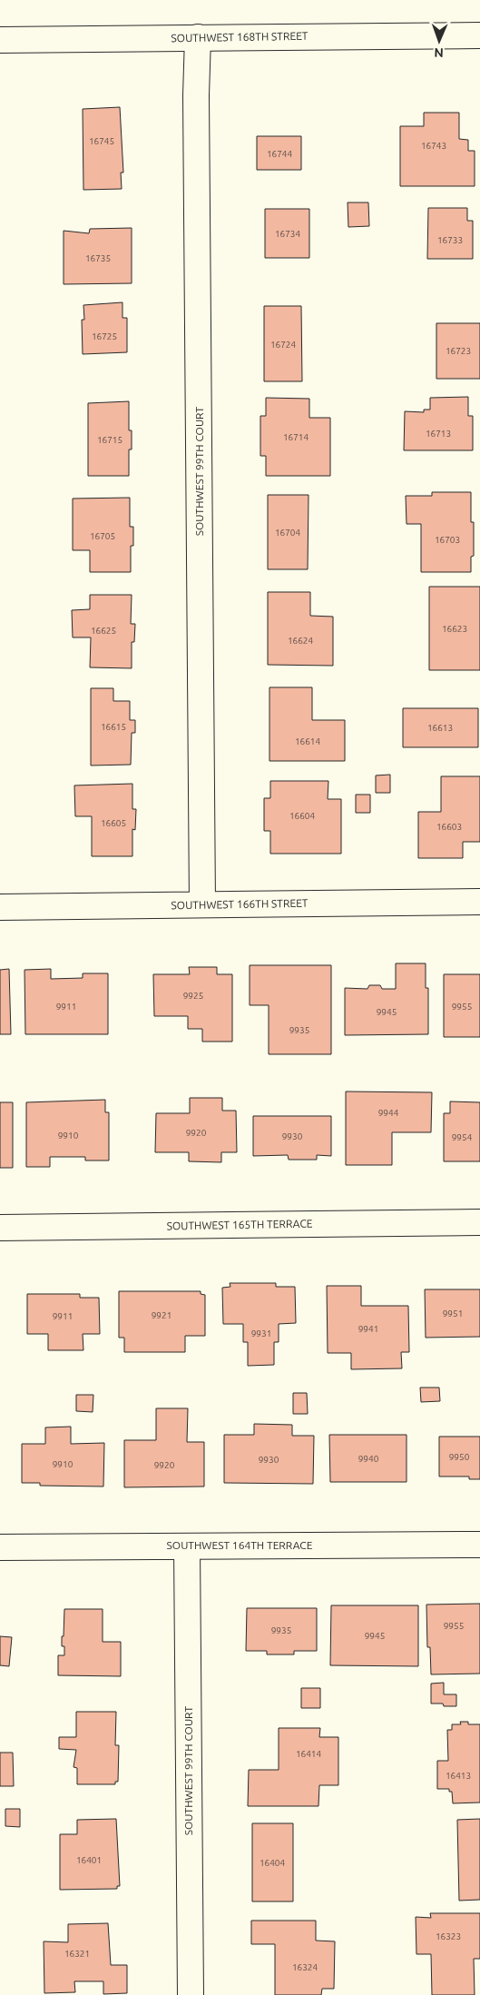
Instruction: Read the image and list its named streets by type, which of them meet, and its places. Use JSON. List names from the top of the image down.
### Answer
{
  "streets": {
    "street": [
      "SOUTHWEST 168TH STREET",
      "SOUTHWEST 99TH COURT",
      "SOUTHWEST 166TH STREET",
      "SOUTHWEST 165TH TERRACE",
      "SOUTHWEST 164TH TERRACE"
    ]
  },
  "crossings": [
    ["SOUTHWEST 168TH STREET", "SOUTHWEST 99TH COURT"],
    ["SOUTHWEST 99TH COURT", "SOUTHWEST 166TH STREET"],
    ["SOUTHWEST 99TH COURT", "SOUTHWEST 164TH TERRACE"]
  ],
  "house_numbers": [
    "16745",
    "16743",
    "16744",
    "16734",
    "16733",
    "16735",
    "16725",
    "16724",
    "16723",
    "16713",
    "16714",
    "16715",
    "16704",
    "16705",
    "16703",
    "16623",
    "16625",
    "16624",
    "16615",
    "16613",
    "16614",
    "16604",
    "16605",
    "16603",
    "9925",
    "9911",
    "9955",
    "9945",
    "9935",
    "9944",
    "9920",
    "9910",
    "9930",
    "9954",
    "9951",
    "9921",
    "9911",
    "9941",
    "9931",
    "9950",
    "9940",
    "9930",
    "9910",
    "9920",
    "9955",
    "9935",
    "9945",
    "16414",
    "16413",
    "16401",
    "16404",
    "16323",
    "16321",
    "16324"
  ],
  "north": "bottom"
}
